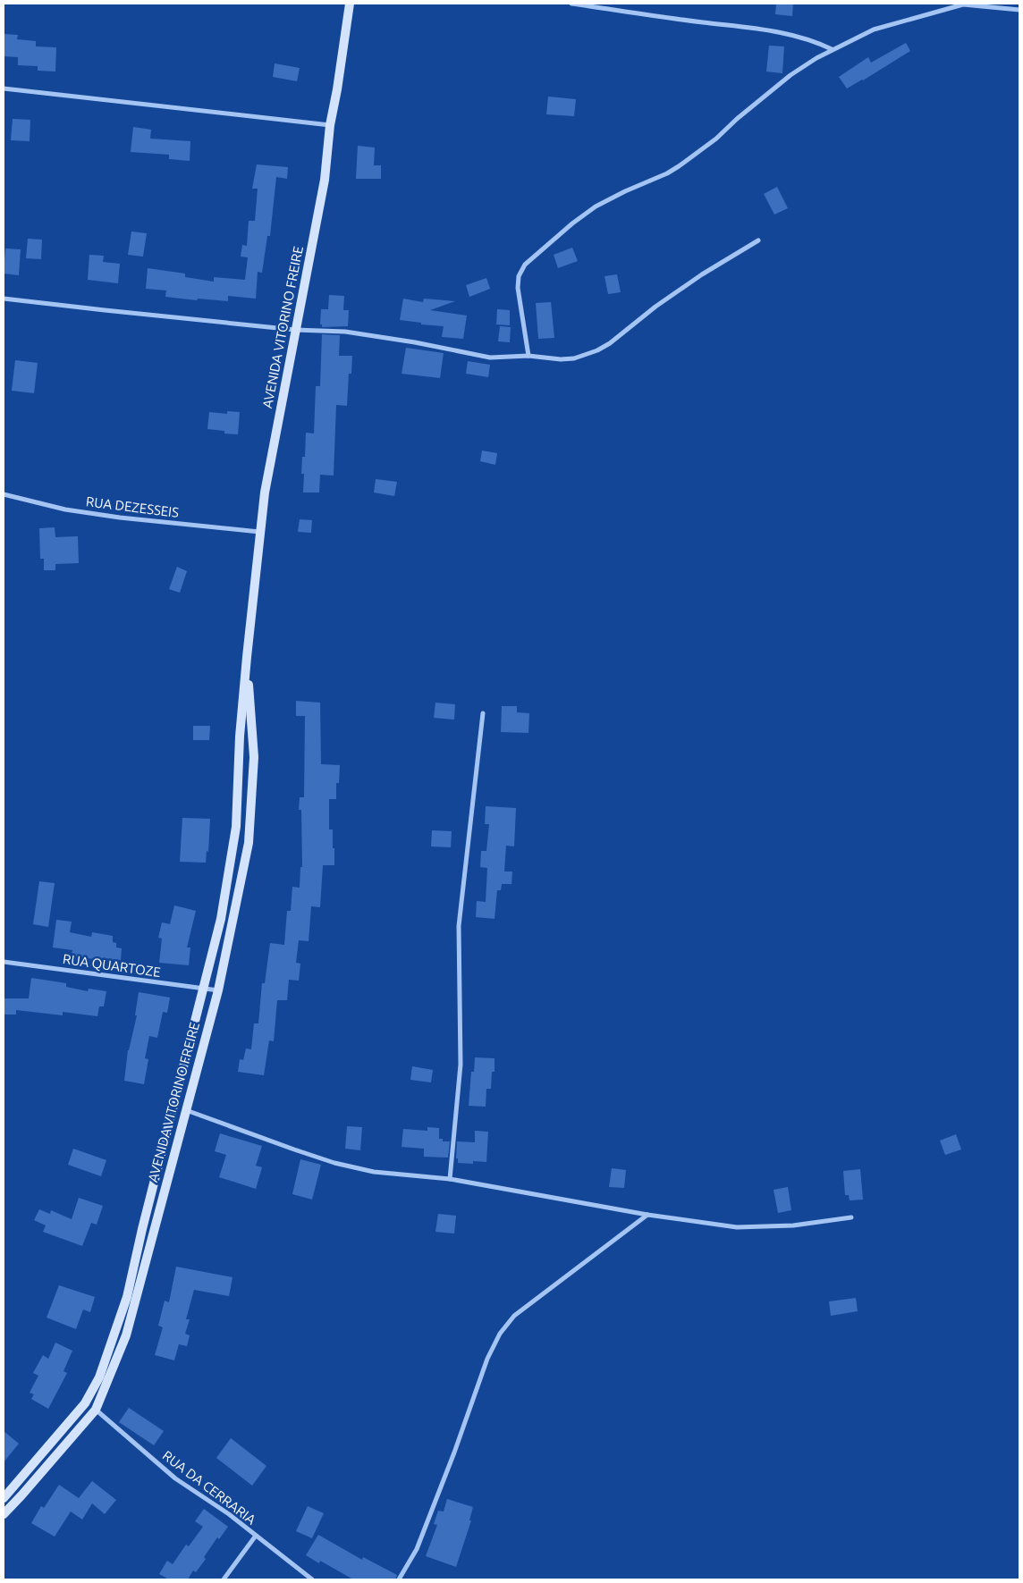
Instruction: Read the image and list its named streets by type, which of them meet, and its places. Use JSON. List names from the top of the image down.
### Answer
{
  "streets": {
    "street": [
      "AVENIDA VITORINO FREIRE",
      "RUA DEZESSEIS",
      "RUA QUARTOZE",
      "RUA DA CERRARIA"
    ]
  },
  "crossings": [
    ["AVENIDA VITORINO FREIRE", "RUA DEZESSEIS"],
    ["AVENIDA VITORINO FREIRE", "RUA QUARTOZE"],
    ["AVENIDA VITORINO FREIRE", "RUA DA CERRARIA"]
  ]
}
